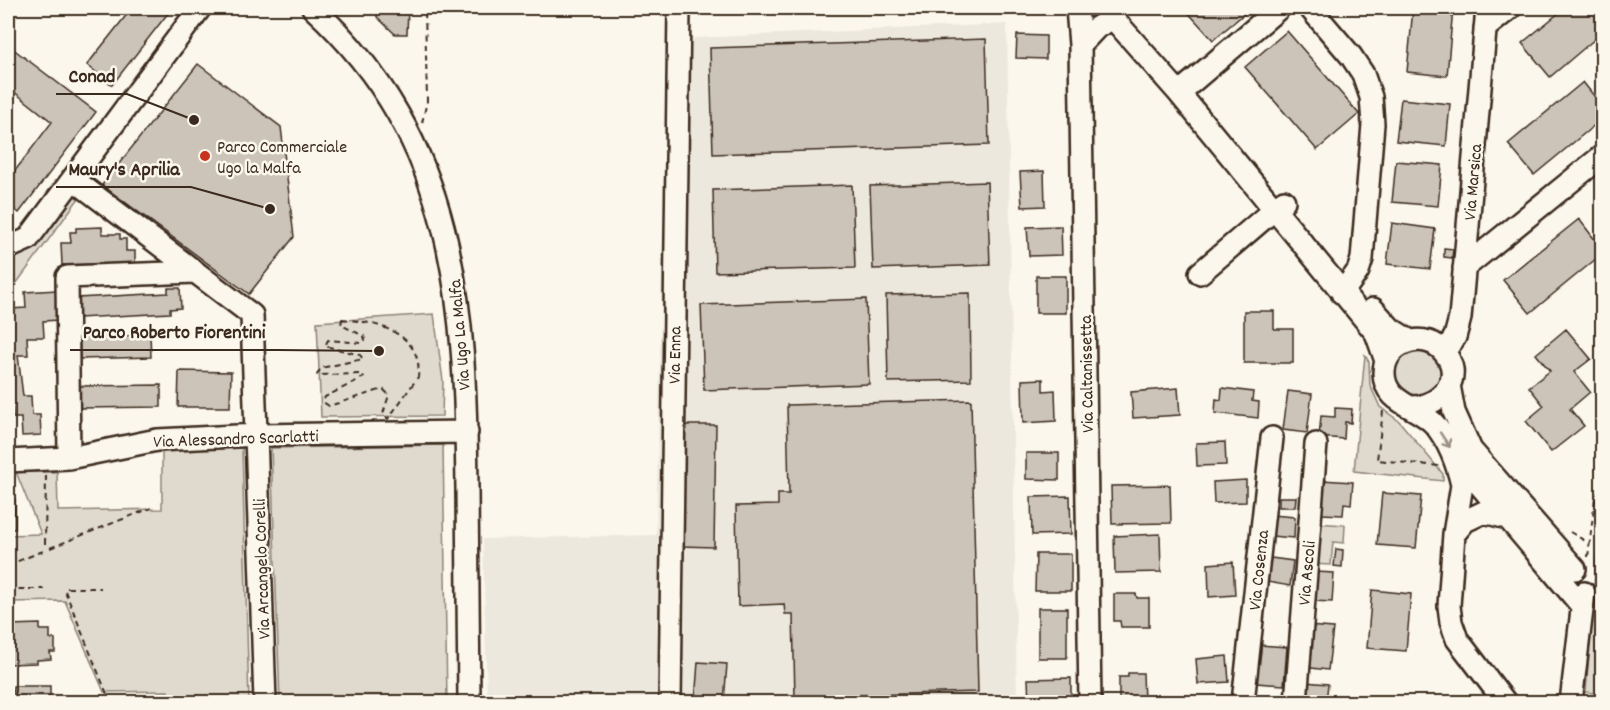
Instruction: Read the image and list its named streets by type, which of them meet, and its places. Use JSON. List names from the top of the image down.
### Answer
{
  "streets": {
    "street": [
      "Via Marsica",
      "Via Ugo La Malfa",
      "Via Enna",
      "Via Caltanissetta",
      "Via Alessandro Scarlatti",
      "Via Arcangelo Corelli",
      "Via Cosenza",
      "Via Ascoli"
    ]
  },
  "crossings": [
    ["Via Ugo La Malfa", "Via Alessandro Scarlatti"],
    ["Via Alessandro Scarlatti", "Via Arcangelo Corelli"]
  ],
  "places": [
    "Conad",
    "Parco Commerciale Ugo la Malfa",
    "Maury's Aprilia",
    "Parco Roberto Fiorentini"
  ]
}
